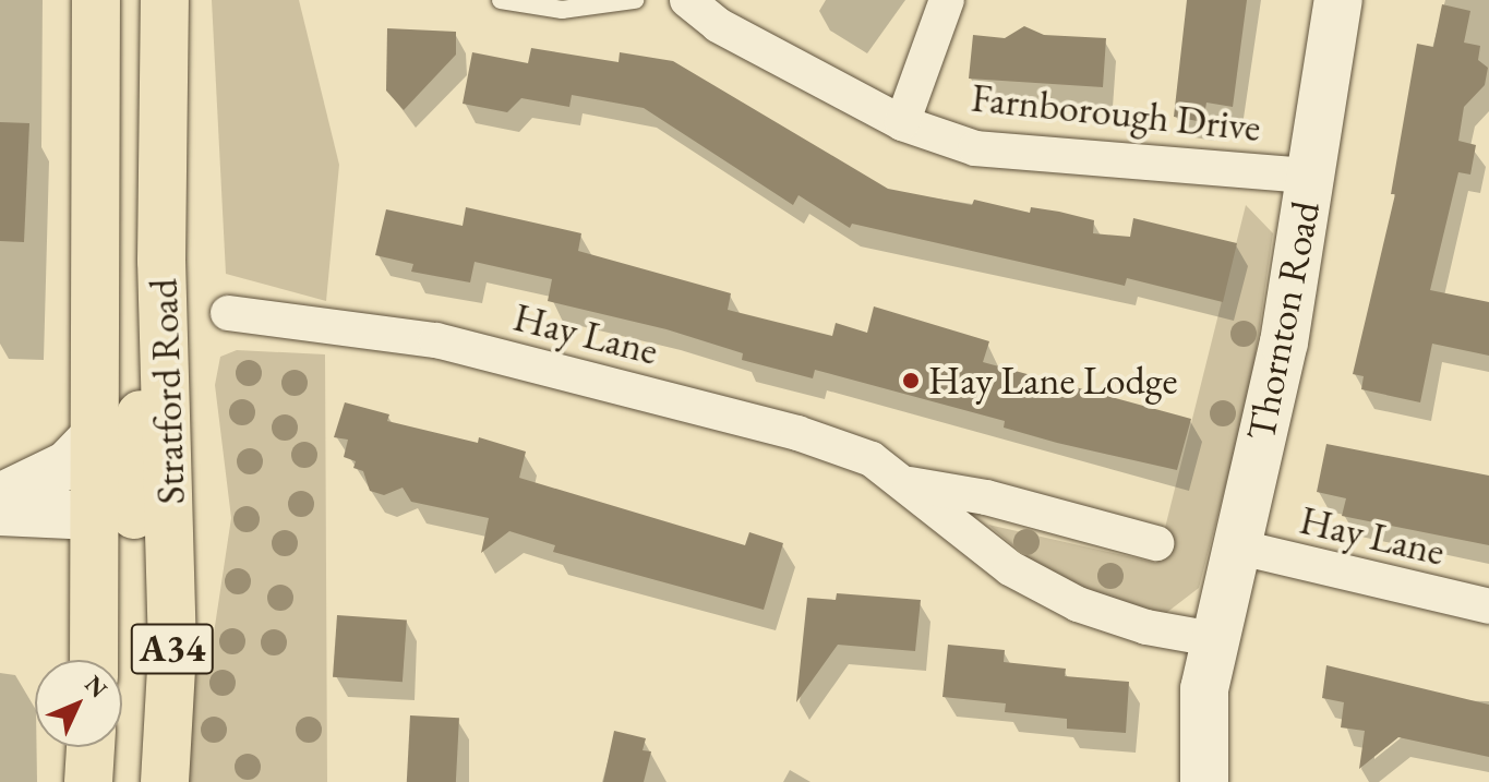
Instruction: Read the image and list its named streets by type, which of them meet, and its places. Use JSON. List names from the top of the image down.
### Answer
{
  "streets": {
    "highway": ["Stratford Road", "A34"],
    "street": ["Farnborough Drive", "Thornton Road", "Hay Lane"]
  },
  "crossings": [
    ["Farnborough Drive", "Thornton Road"],
    ["Thornton Road", "Hay Lane"]
  ],
  "places": ["Hay Lane Lodge"],
  "north": "top right"
}
